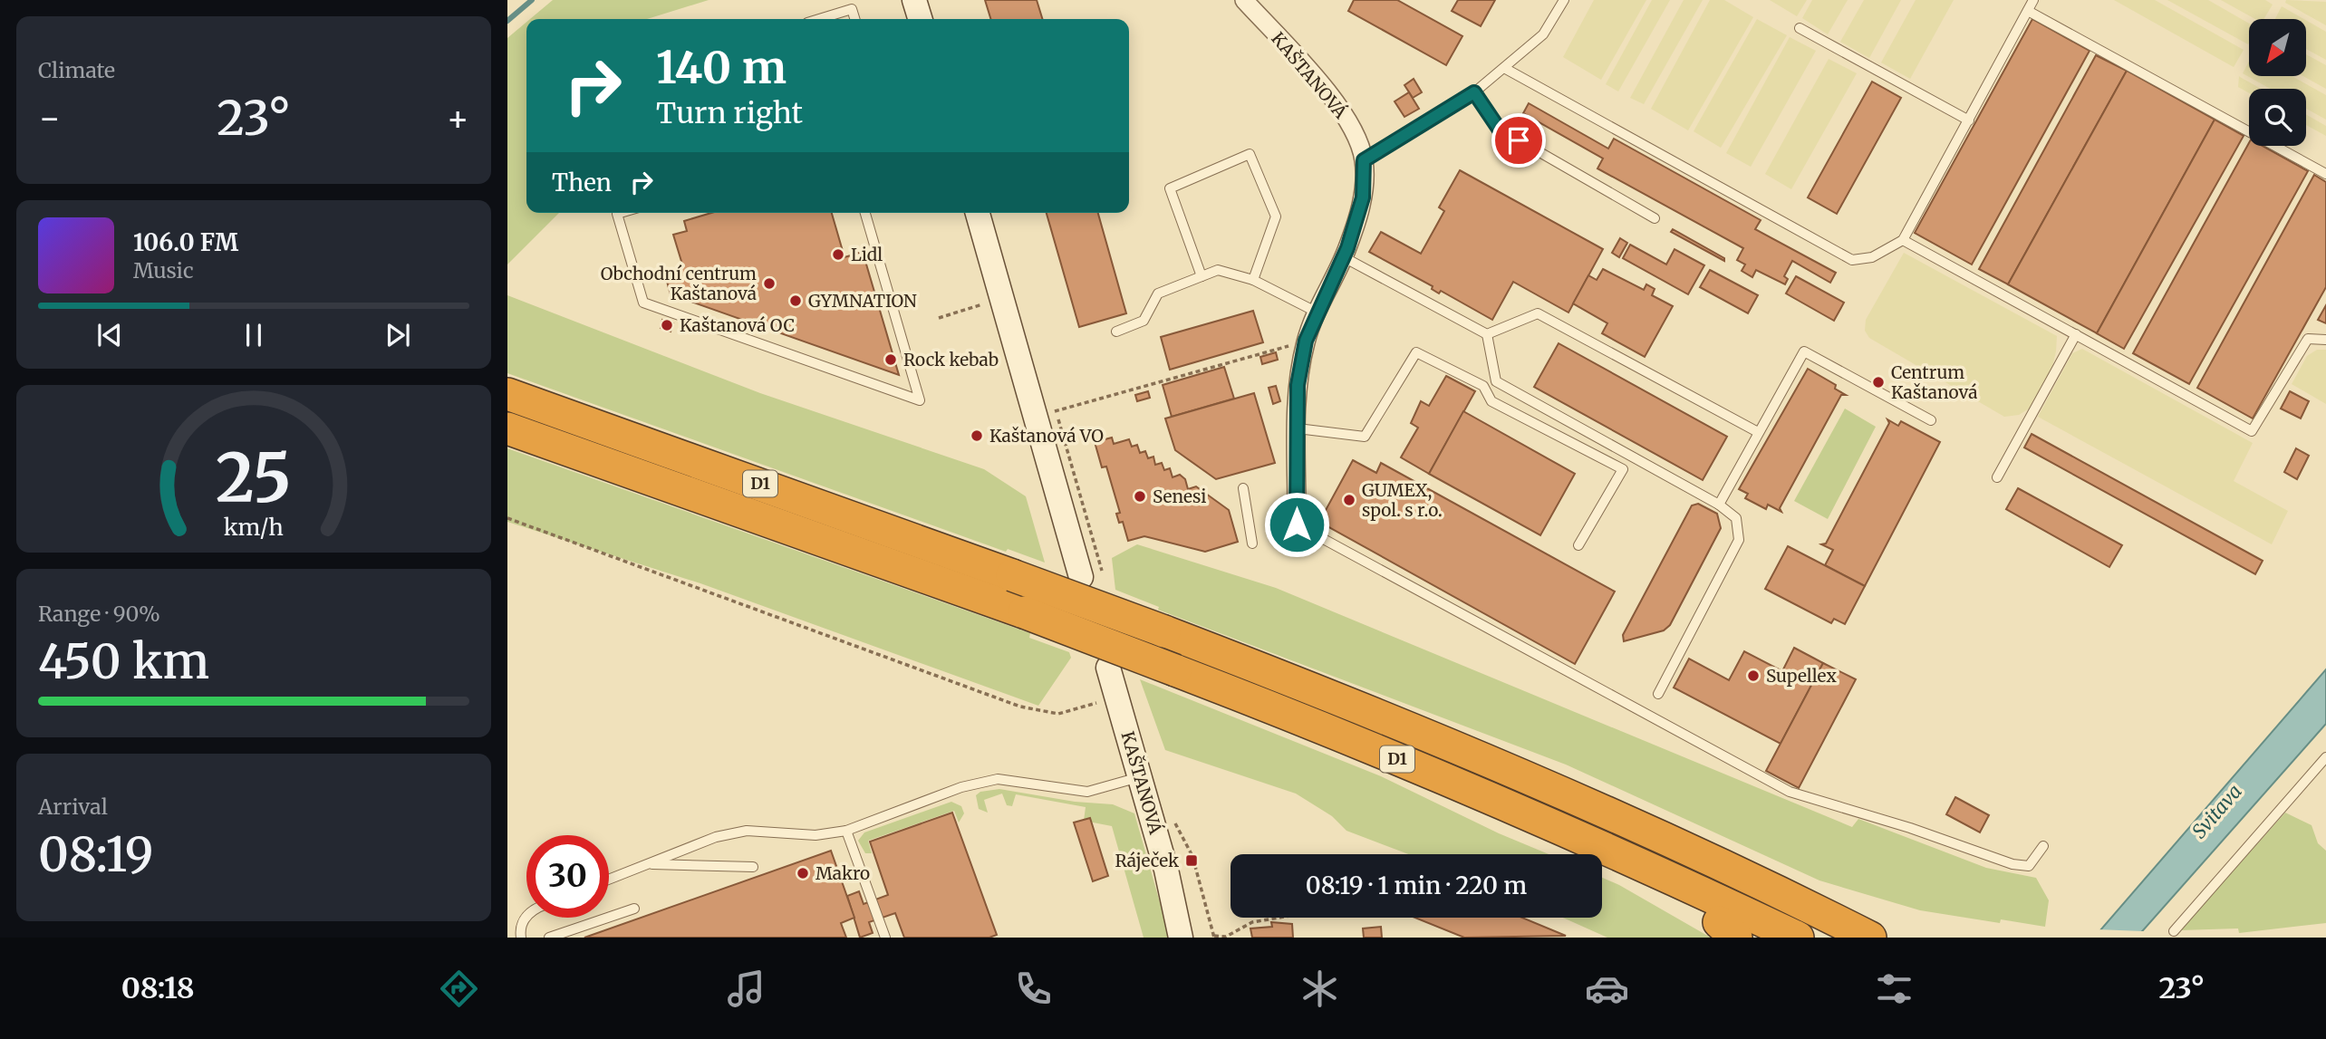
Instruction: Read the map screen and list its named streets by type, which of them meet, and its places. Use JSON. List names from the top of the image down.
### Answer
{
  "streets": {
    "highway": ["D1"],
    "main road": ["KAŠTANOVÁ"]
  },
  "water": ["Svitava"],
  "places": {
    "other": [
      "Lidl",
      "Obchodní centrum Kaštanová",
      "GYMNATION",
      "Kaštanová OC",
      "Rock kebab",
      "Centrum Kaštanová",
      "Kaštanová VO",
      "Senesi",
      "GUMEX, spol. s r.o.",
      "Supellex",
      "Makro"
    ],
    "transit": ["Ráječek"]
  },
  "north": "bottom left",
  "page": {
    "tile": [
      "Climate",
      ["Range · 90%", "450 km"],
      ["Arrival", "08:19"]
    ],
    "turn": ["140 m", "Turn right"],
    "heat": ["−", "23°", "+"],
    "then": "Then",
    "song": ["106.0 FM", "Music"],
    "limit": "30",
    "trip": "08:19 · 1 min · 220 m",
    "tabs": ["08:18", "23°"],
    "gauge": ["25", "km/h"]
  }
}
